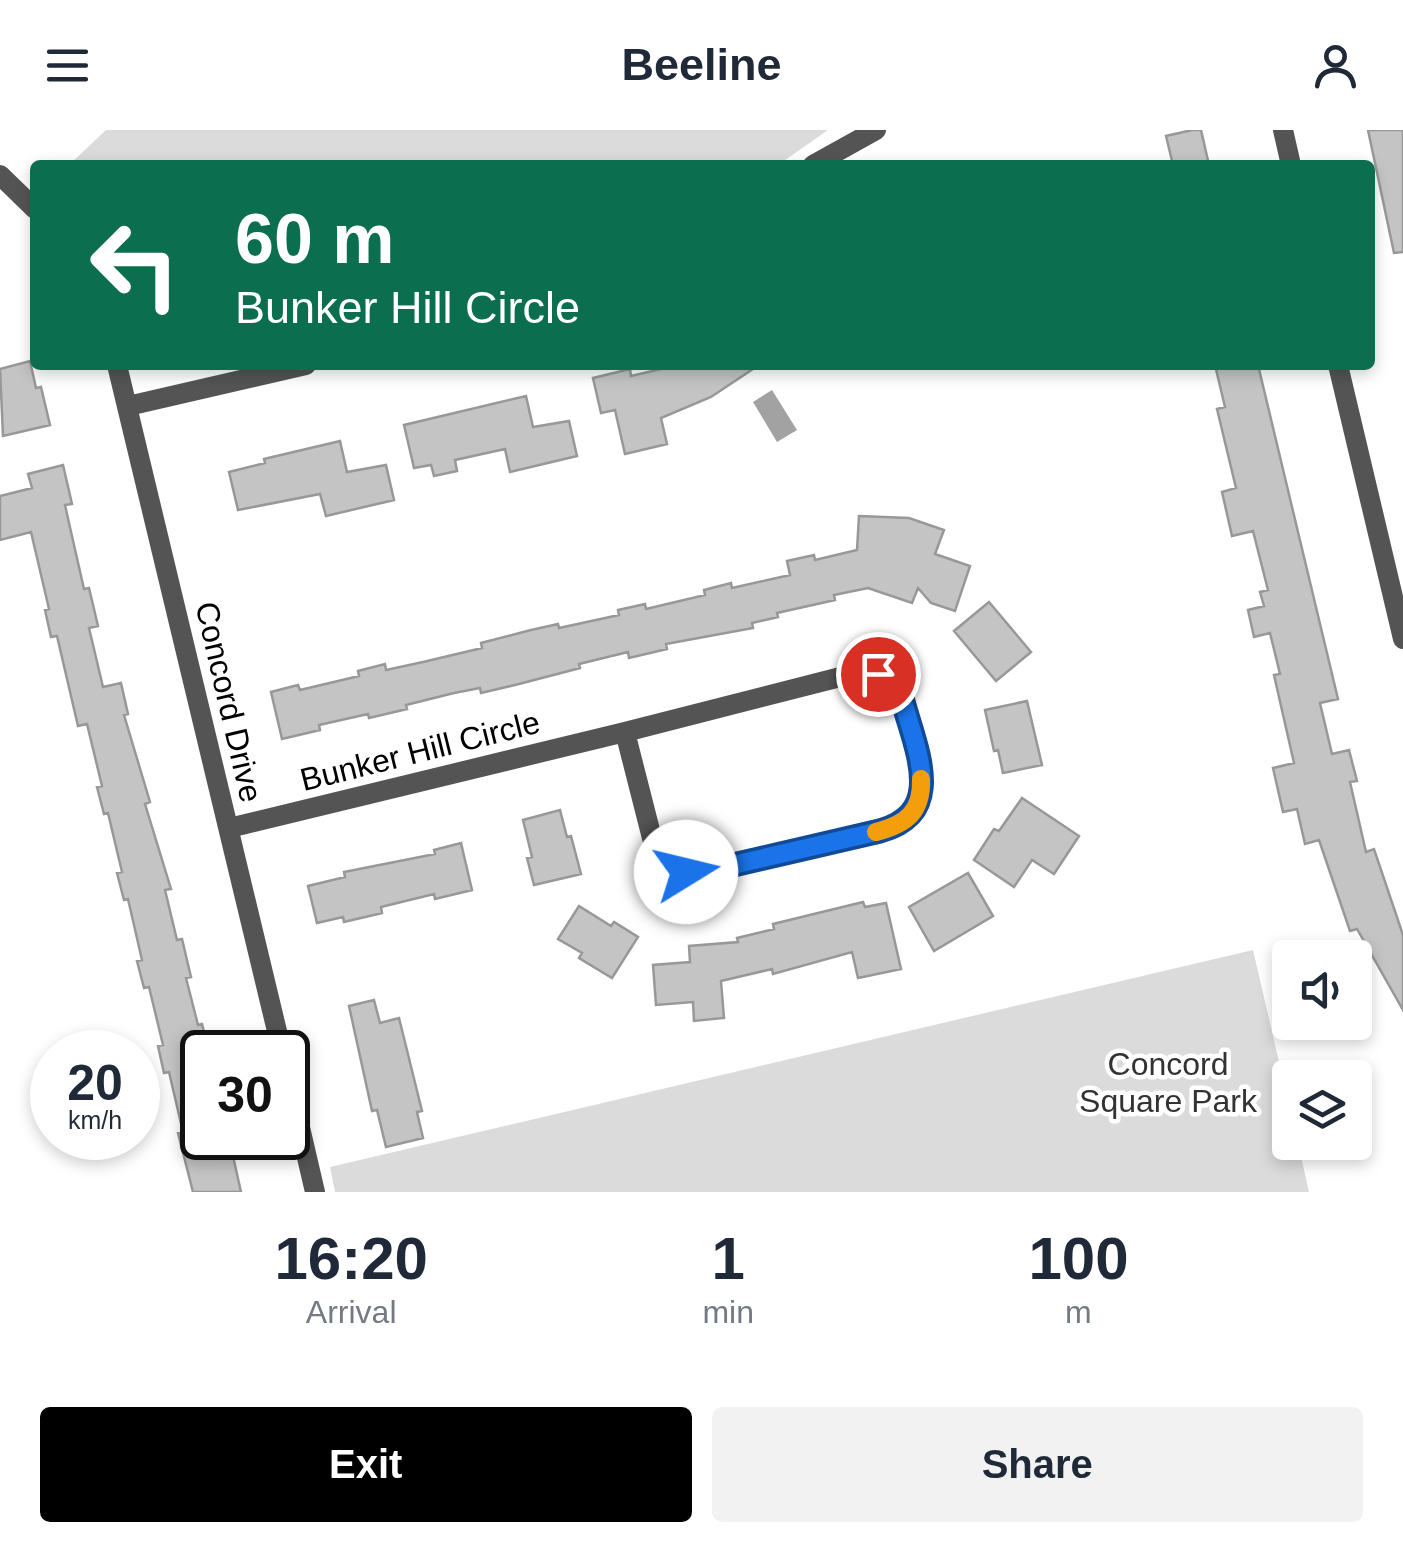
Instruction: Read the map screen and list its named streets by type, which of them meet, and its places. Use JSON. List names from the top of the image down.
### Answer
{
  "streets": {
    "street": ["Concord Drive", "Bunker Hill Circle"]
  },
  "crossings": [
    ["Concord Drive", "Bunker Hill Circle"]
  ],
  "parks": ["Concord Square Park"],
  "page": {
    "header": "Beeline",
    "turn": ["60 m", "Bunker Hill Circle"],
    "speed": "20 km/h",
    "limit": "30",
    "eta": [
      "16:20",
      "Arrival",
      "1",
      "min",
      "100",
      "m"
    ],
    "buttons": ["Exit", "Share"]
  }
}
